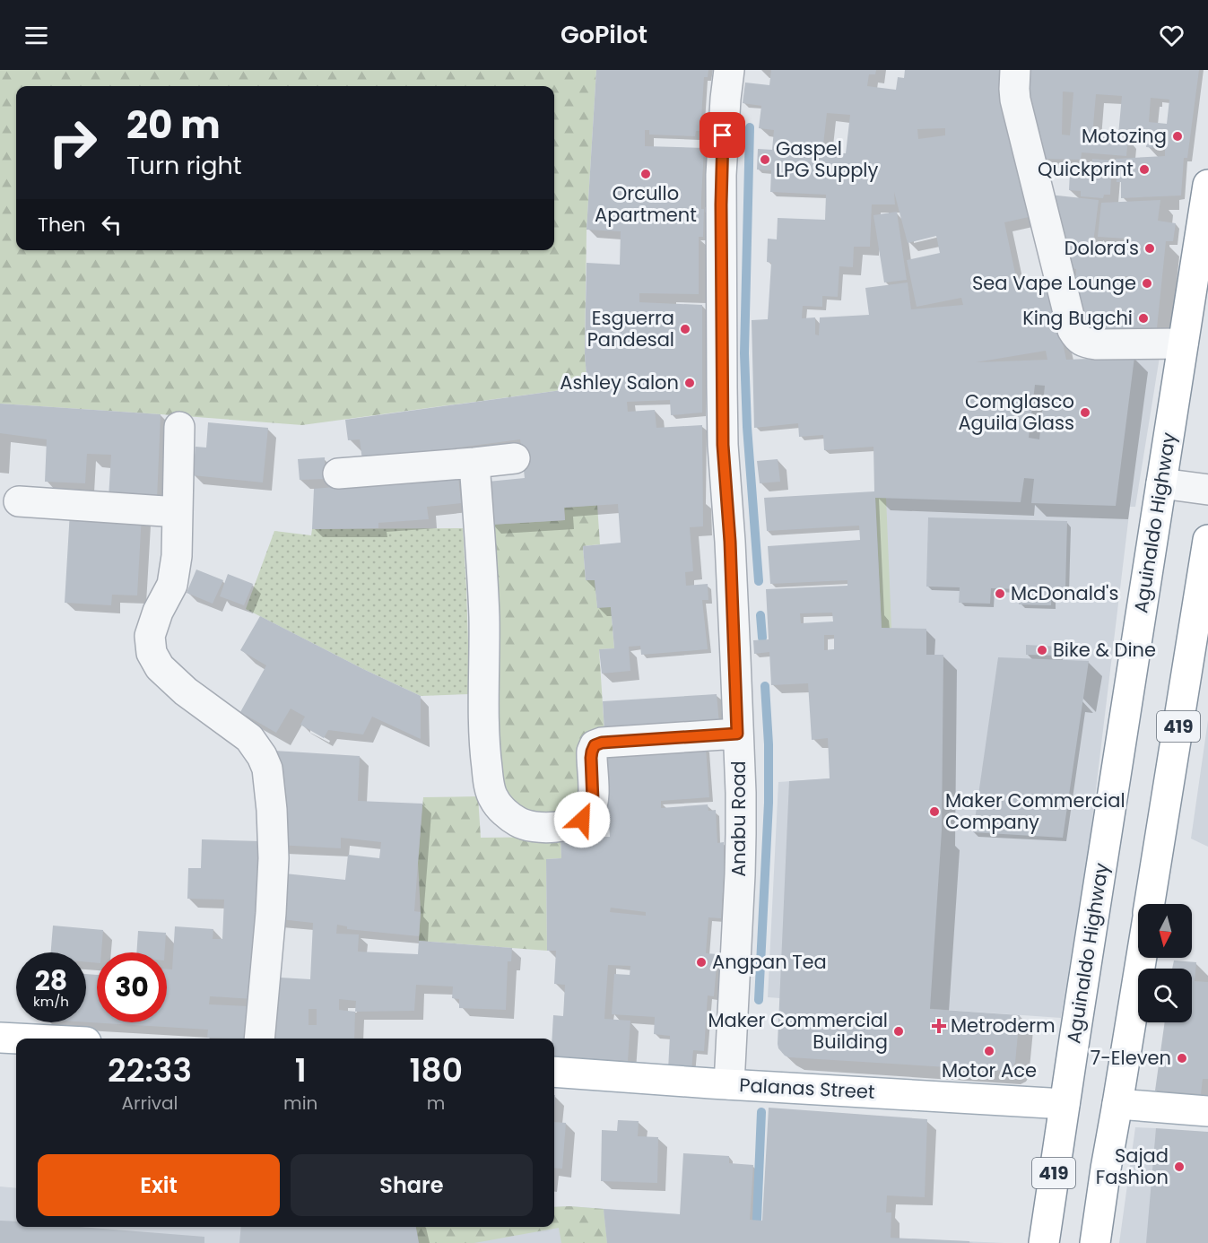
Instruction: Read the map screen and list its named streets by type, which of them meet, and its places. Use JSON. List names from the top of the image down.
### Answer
{
  "streets": {
    "main road": ["Aguinaldo Highway", "419", "Palanas Street"],
    "street": ["Anabu Road"]
  },
  "crossings": [
    ["Aguinaldo Highway", "Palanas Street"],
    ["Anabu Road", "Palanas Street"]
  ],
  "places": {
    "other": [
      "Motozing",
      "Gaspel LPG Supply",
      "Quickprint",
      "Orcullo Apartment",
      "Dolora's",
      "Sea Vape Lounge",
      "King Bugchi",
      "Esguerra Pandesal",
      "Ashley Salon",
      "Comglasco Aguila Glass",
      "McDonald's",
      "Bike & Dine",
      "Maker Commercial Company",
      "Angpan Tea",
      "Maker Commercial Building",
      "Motor Ace",
      "7-Eleven",
      "Sajad Fashion"
    ],
    "health": ["Metroderm"]
  },
  "north": "bottom",
  "page": {
    "header": "GoPilot",
    "turn": ["20 m", "Turn right"],
    "then": "Then",
    "speed": "28 km/h",
    "limit": "30",
    "eta": [
      "22:33",
      "Arrival",
      "1",
      "min",
      "180",
      "m"
    ],
    "buttons": ["Exit", "Share"]
  }
}
